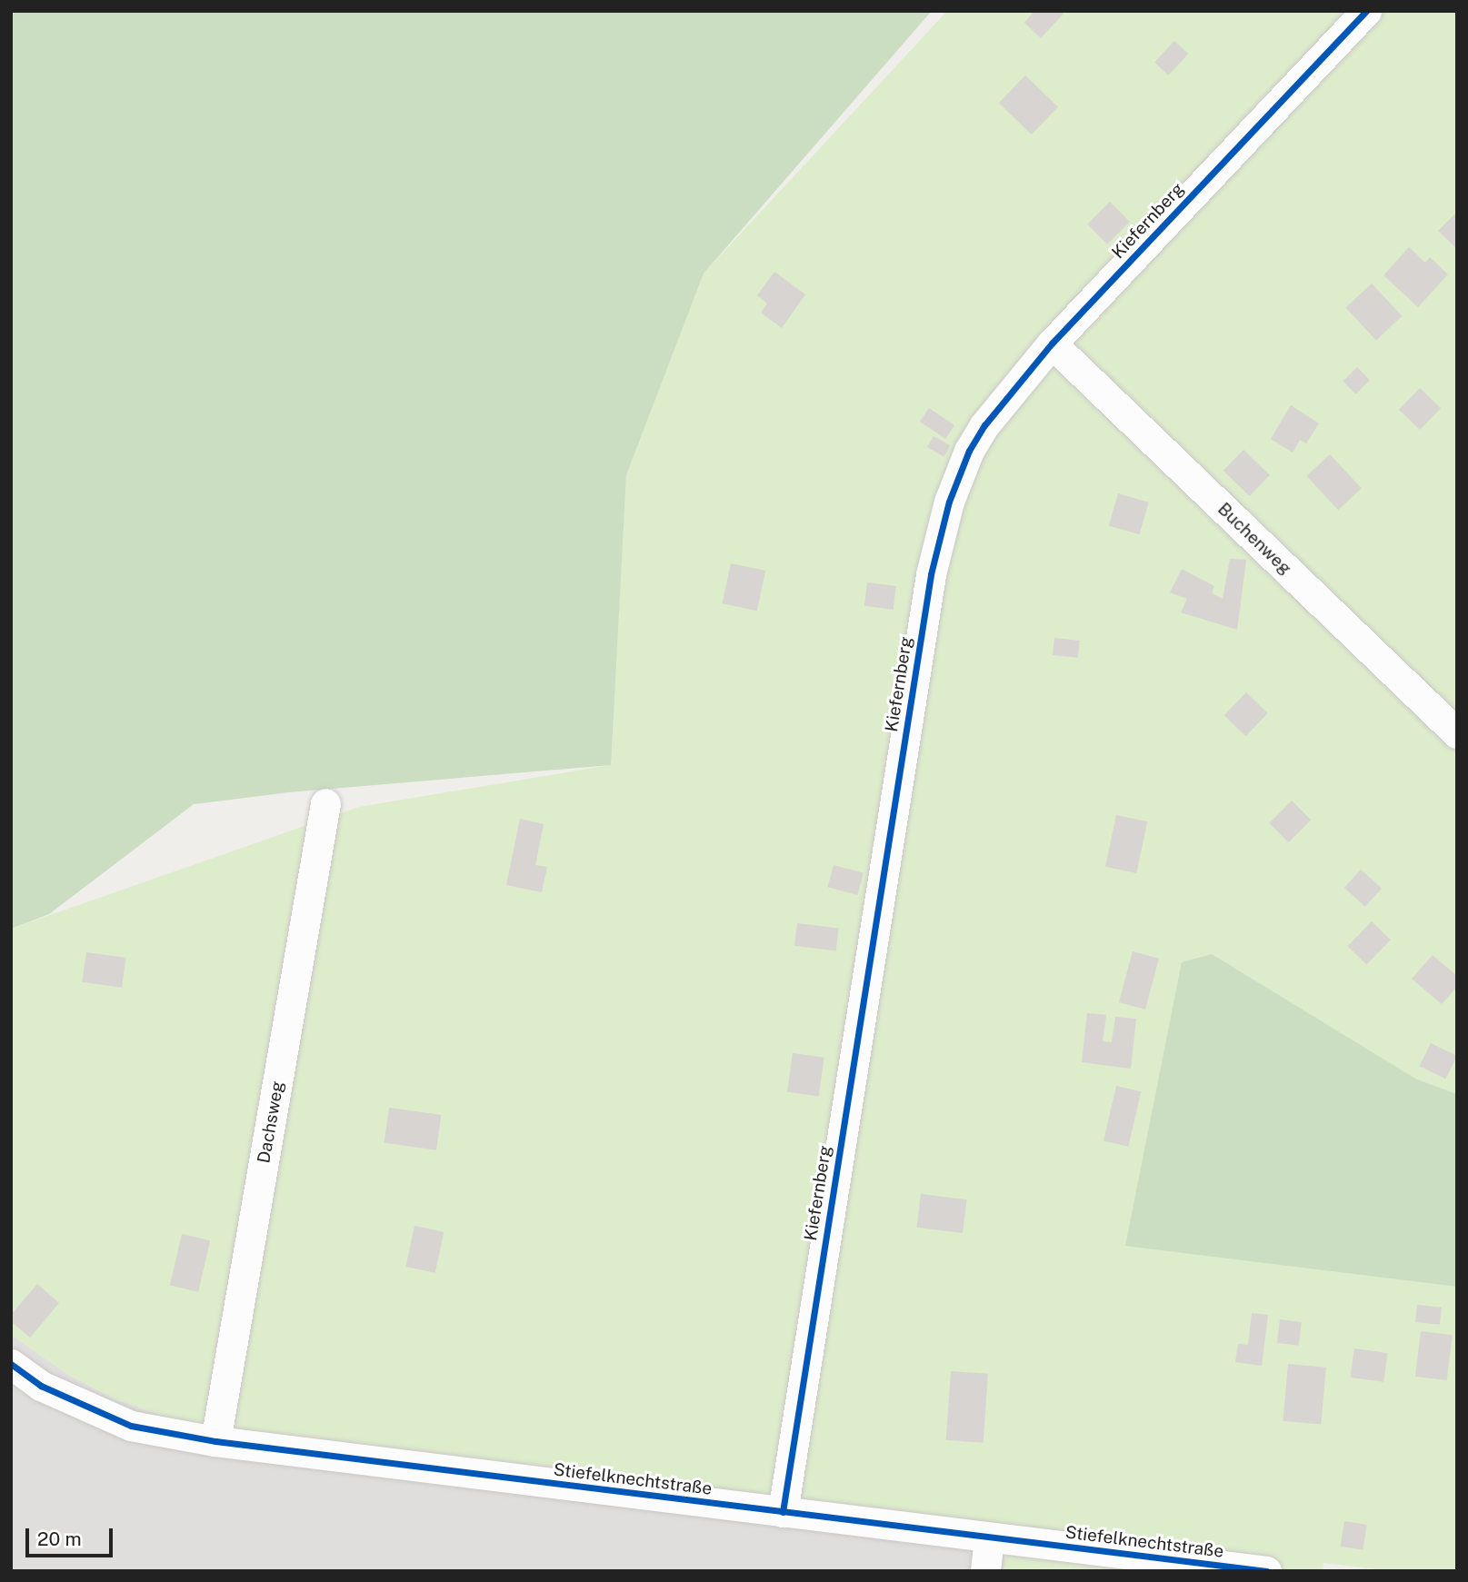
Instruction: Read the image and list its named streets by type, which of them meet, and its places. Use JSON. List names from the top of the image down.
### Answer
{
  "streets": {
    "street": [
      "Kiefernberg",
      "Buchenweg",
      "Dachsweg",
      "Stiefelknechtstraße"
    ]
  },
  "crossings": [
    ["Kiefernberg", "Buchenweg"],
    ["Kiefernberg", "Stiefelknechtstraße"],
    ["Dachsweg", "Stiefelknechtstraße"]
  ],
  "scale_bar": "20 m"
}
